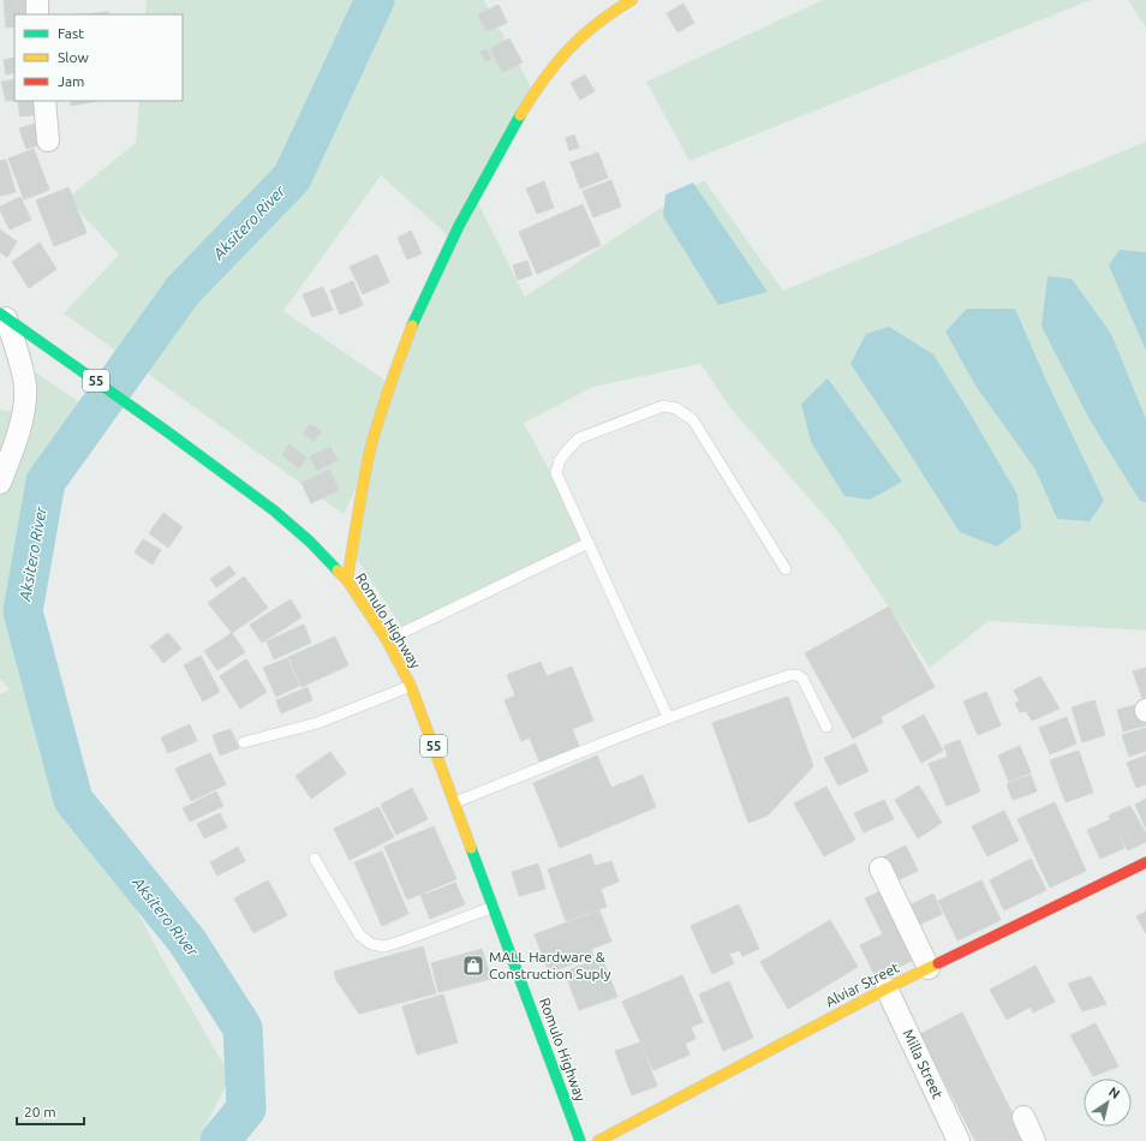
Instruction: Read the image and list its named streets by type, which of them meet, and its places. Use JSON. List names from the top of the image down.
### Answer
{
  "streets": {
    "main road": ["55", "Romulo Highway", "Alviar Street"],
    "street": ["Milla Street"]
  },
  "crossings": [
    ["Alviar Street", "Milla Street"]
  ],
  "water": ["Aksitero River"],
  "places": {
    "shop": ["MALL Hardware & Construction Suply"]
  },
  "legend": ["Fast", "Slow", "Jam"],
  "scale_bar": "20 m",
  "north": "top right"
}
